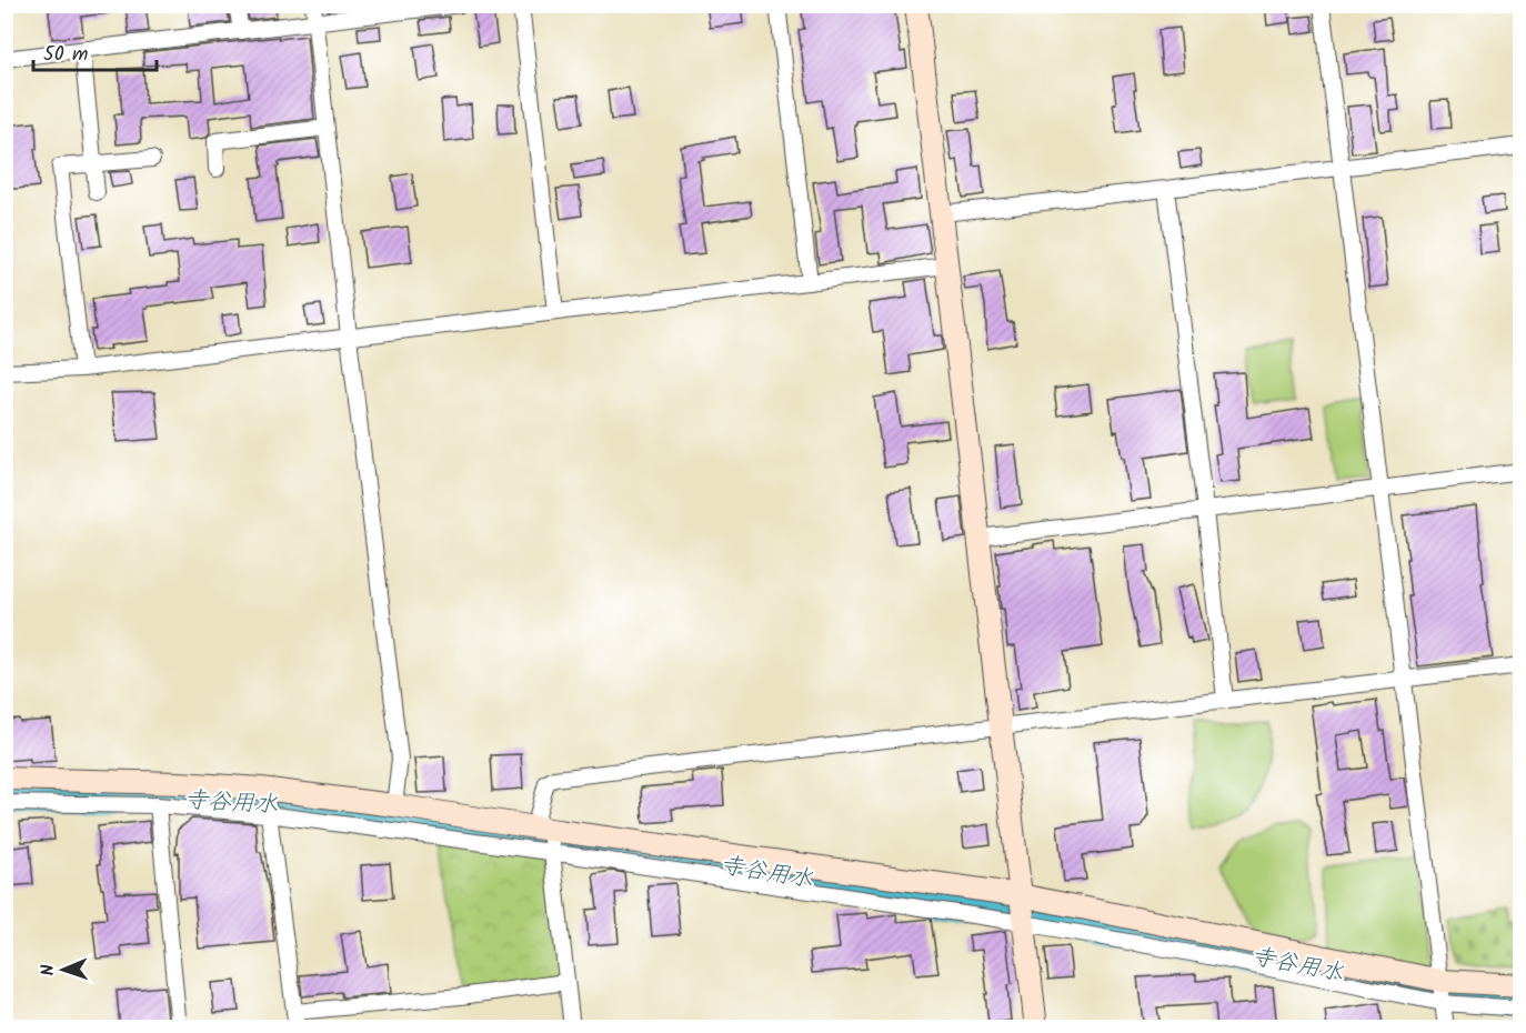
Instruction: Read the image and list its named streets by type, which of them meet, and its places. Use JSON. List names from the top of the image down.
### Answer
{
  "water": ["寺谷用水"],
  "scale_bar": "50 m",
  "north": "left"
}
